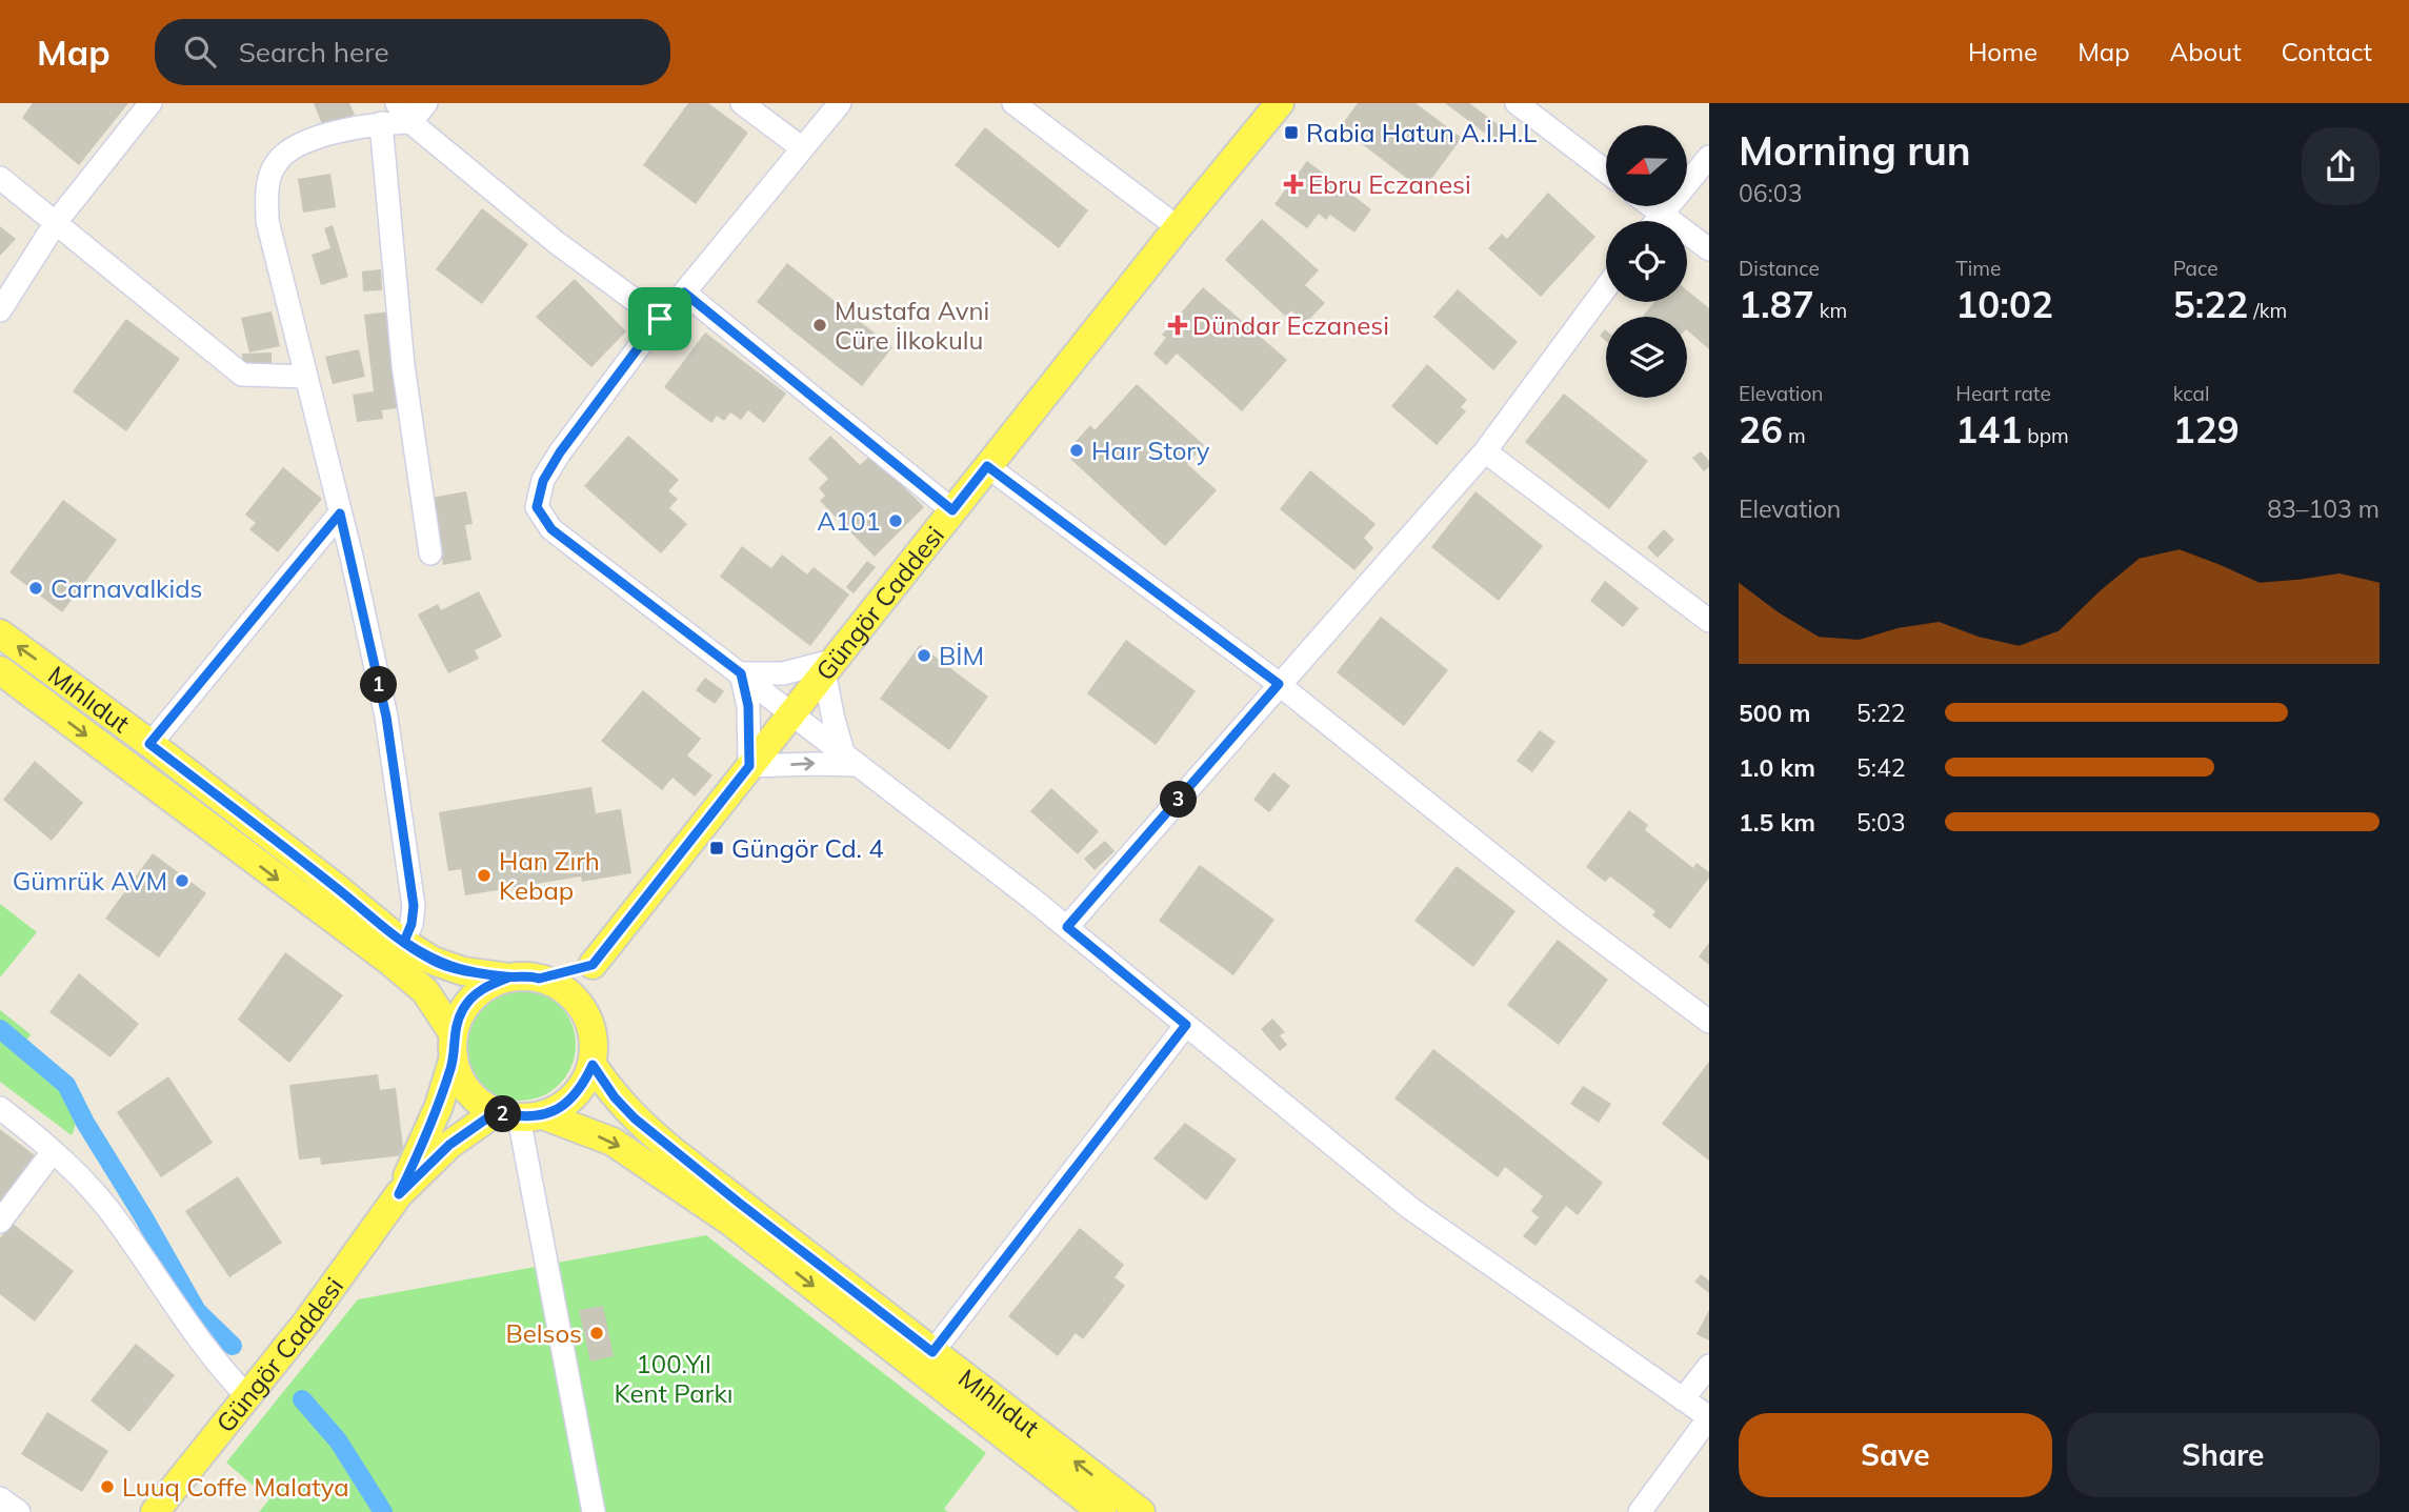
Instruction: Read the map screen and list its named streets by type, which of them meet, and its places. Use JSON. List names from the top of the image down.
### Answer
{
  "streets": {
    "main road": ["Güngör Caddesi", "Mıhlıdut"]
  },
  "parks": ["100.Yıl Kent Parkı"],
  "places": {
    "transit": ["Rabia Hatun A.İ.H.L", "Güngör Cd. 4"],
    "health": ["Ebru Eczanesi", "Dündar Eczanesi"],
    "other": [
      "Mustafa Avni Cüre İlkokulu",
      "Haır Story",
      "A101",
      "Carnavalkids",
      "BİM",
      "Han Zırh Kebap",
      "Gümrük AVM",
      "Belsos",
      "Luuq Coffe Malatya"
    ]
  },
  "north": "left",
  "page": {
    "header": "Map",
    "search": "Search here",
    "nav": [
      "Home",
      "Map",
      "About",
      "Contact"
    ],
    "heading": ["Morning run", "06:03"],
    "stats": [
      ["Distance", "1.87 km"],
      ["Time", "10:02"],
      ["Pace", "5:22 /km"],
      ["Elevation", "26 m"],
      ["Heart rate", "141 bpm"],
      ["kcal", "129"]
    ],
    "chart": ["Elevation", "83–103 m"],
    "pins": ["1", "3", "2"],
    "list": [
      {
        "name": "500 m",
        "note": "5:22"
      },
      {
        "name": "1.0 km",
        "note": "5:42"
      },
      {
        "name": "1.5 km",
        "note": "5:03"
      }
    ],
    "buttons": ["Save", "Share"]
  }
}
